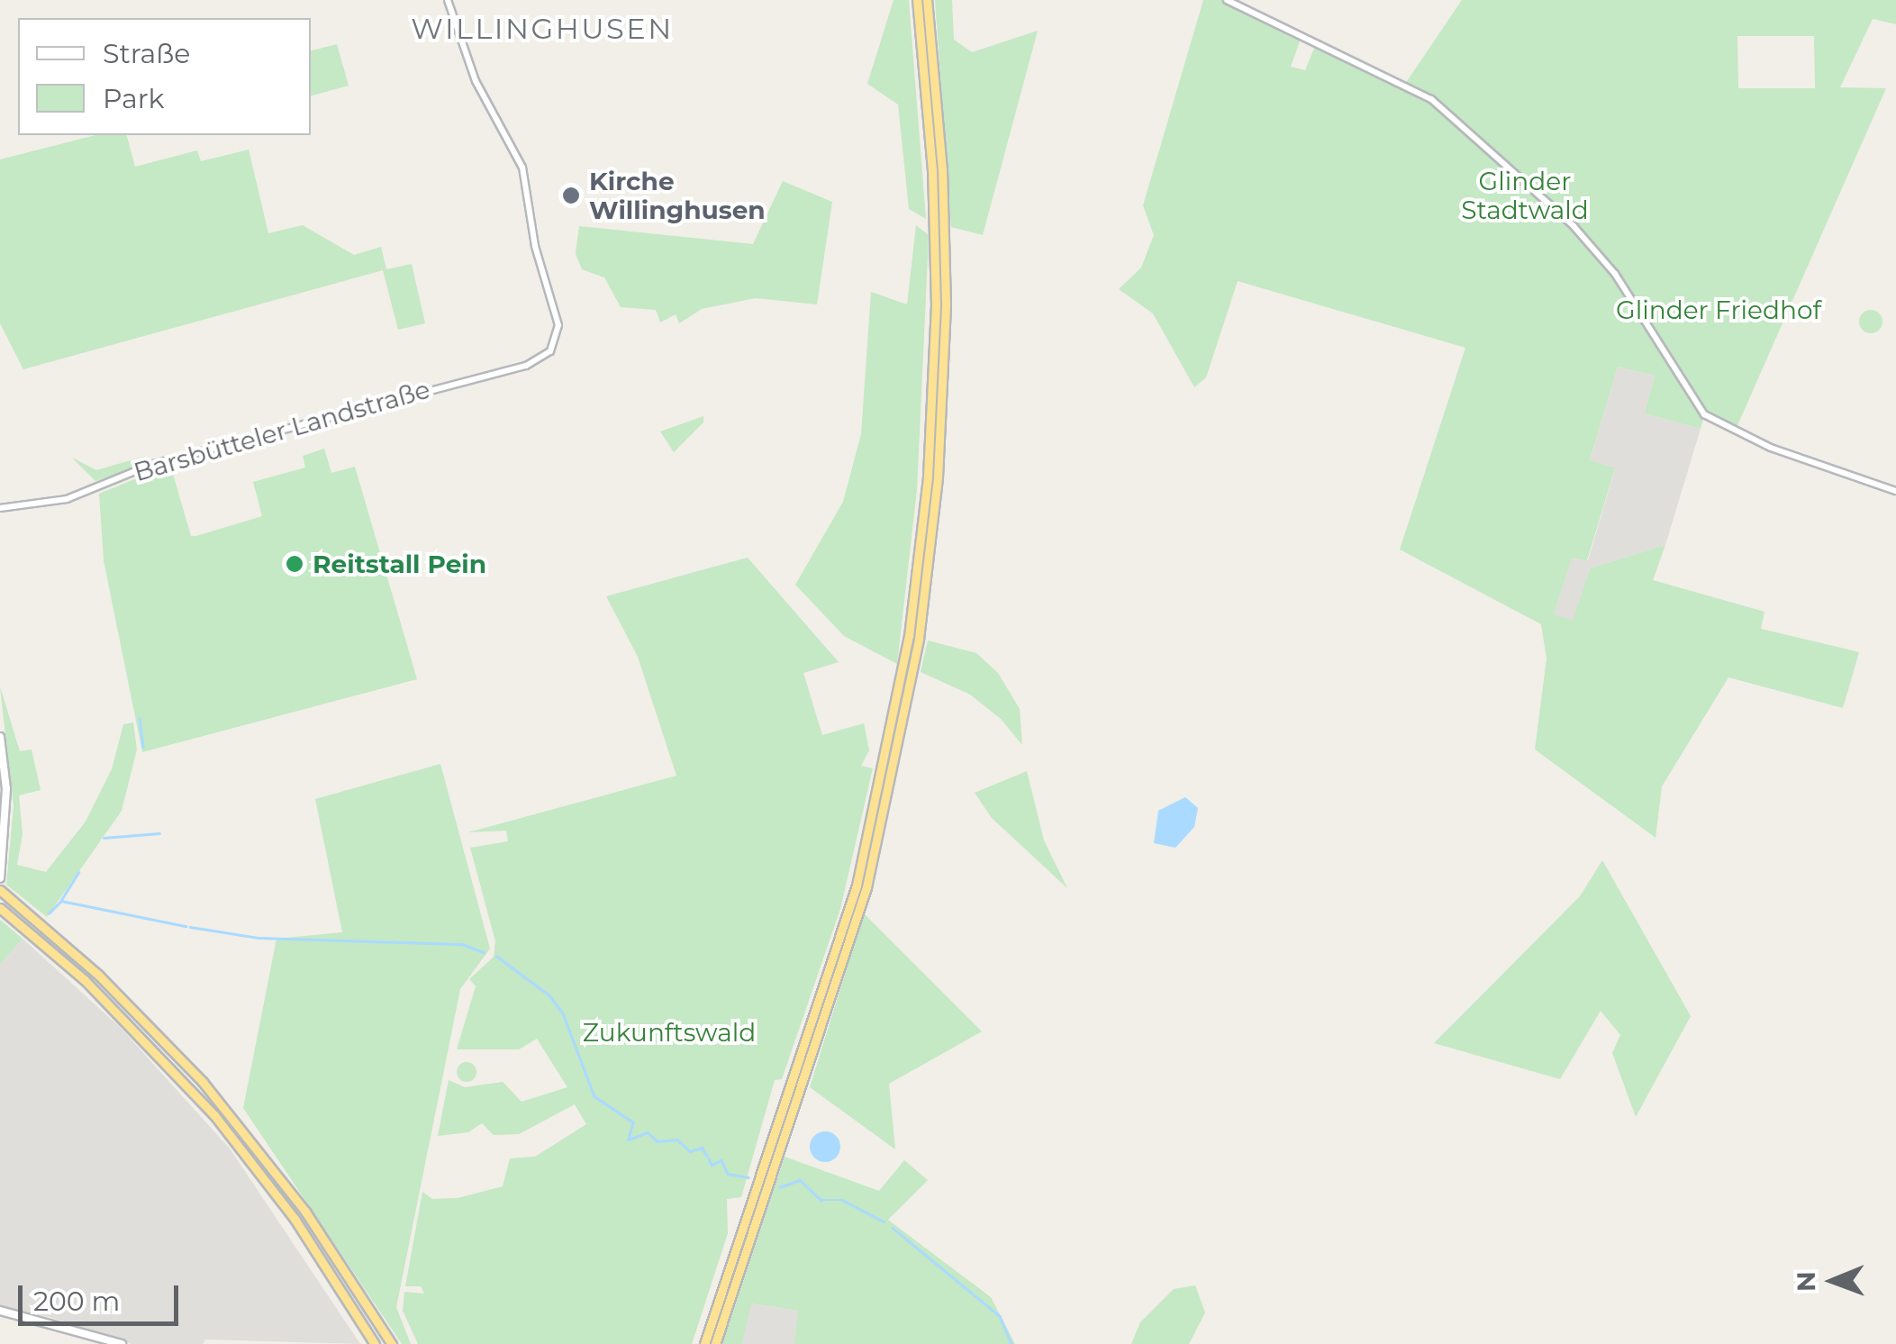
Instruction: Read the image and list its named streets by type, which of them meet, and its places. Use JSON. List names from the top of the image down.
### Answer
{
  "streets": {
    "street": ["Barsbütteler Landstraße"]
  },
  "districts": ["WILLINGHUSEN"],
  "parks": ["Glinder Stadtwald", "Glinder Friedhof", "Zukunftswald"],
  "places": ["Kirche Willinghusen", "Reitstall Pein"],
  "legend": ["Straße", "Park"],
  "scale_bar": "200 m",
  "north": "left"
}
